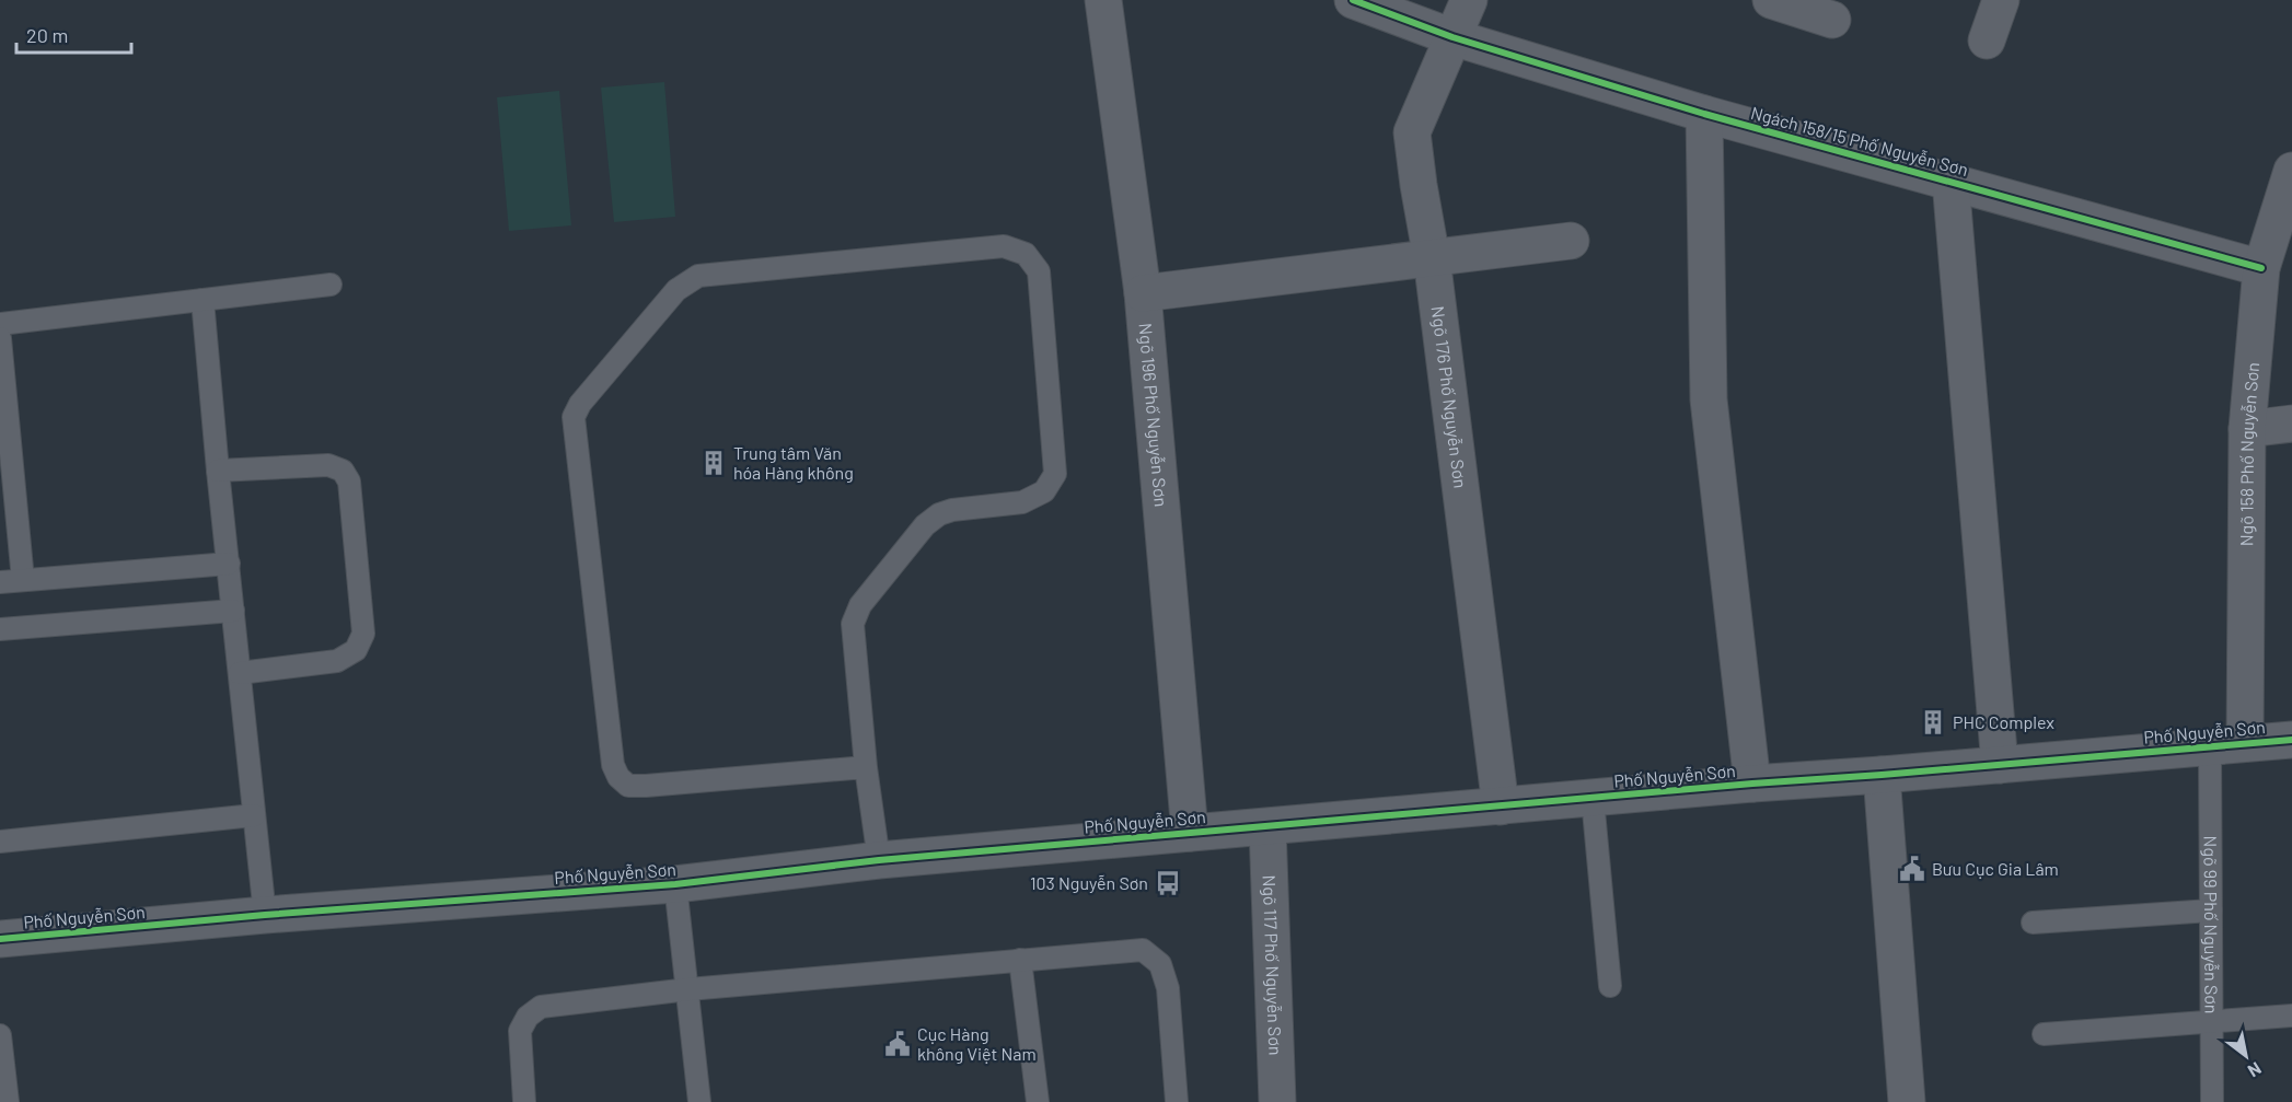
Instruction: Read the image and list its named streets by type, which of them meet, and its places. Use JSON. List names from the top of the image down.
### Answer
{
  "streets": {
    "street": [
      "Ngách 158/15 Phố Nguyễn Sơn",
      "Ngõ 176 Phố Nguyễn Sơn",
      "Ngõ 196 Phố Nguyễn Sơn",
      "Ngõ 158 Phố Nguyễn Sơn",
      "Phố Nguyễn Sơn",
      "Ngõ 117 Phố Nguyễn Sơn"
    ],
    "lane": ["Ngõ 99 Phố Nguyễn Sơn"]
  },
  "crossings": [
    ["Ngách 158/15 Phố Nguyễn Sơn", "Ngõ 176 Phố Nguyễn Sơn"],
    ["Ngách 158/15 Phố Nguyễn Sơn", "Ngõ 158 Phố Nguyễn Sơn"],
    ["Ngõ 176 Phố Nguyễn Sơn", "Phố Nguyễn Sơn"],
    ["Ngõ 196 Phố Nguyễn Sơn", "Phố Nguyễn Sơn"],
    ["Ngõ 158 Phố Nguyễn Sơn", "Phố Nguyễn Sơn"],
    ["Phố Nguyễn Sơn", "Ngõ 99 Phố Nguyễn Sơn"],
    ["Phố Nguyễn Sơn", "Ngõ 117 Phố Nguyễn Sơn"]
  ],
  "places": {
    "building": ["Trung tâm Văn hóa Hàng không", "PHC Complex"],
    "public building": ["Bưu Cục Gia Lâm", "Cục Hàng không Việt Nam"],
    "bus stop": ["103 Nguyễn Sơn"]
  },
  "scale_bar": "20 m",
  "north": "bottom right"
}
